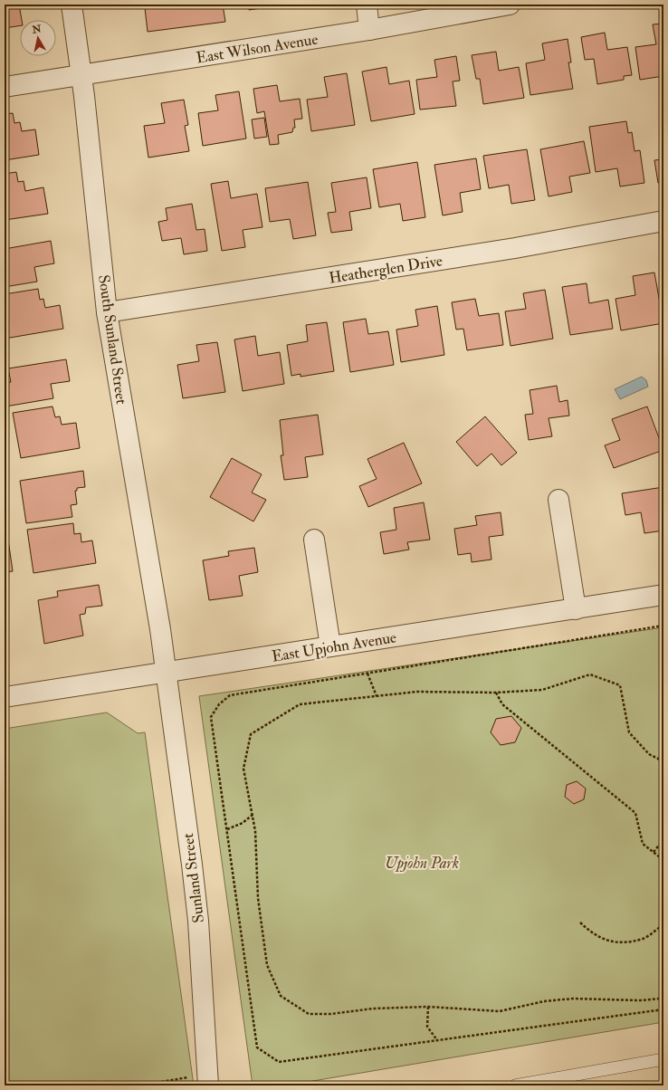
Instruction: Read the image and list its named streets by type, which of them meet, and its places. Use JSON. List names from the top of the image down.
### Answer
{
  "streets": {
    "street": [
      "East Wilson Avenue",
      "Heatherglen Drive",
      "South Sunland Street",
      "East Upjohn Avenue",
      "Sunland Street"
    ]
  },
  "crossings": [
    ["East Wilson Avenue", "South Sunland Street"],
    ["Heatherglen Drive", "South Sunland Street"],
    ["South Sunland Street", "East Upjohn Avenue"],
    ["South Sunland Street", "Sunland Street"],
    ["East Upjohn Avenue", "Sunland Street"]
  ],
  "parks": ["Upjohn Park"],
  "north": "top"
}
